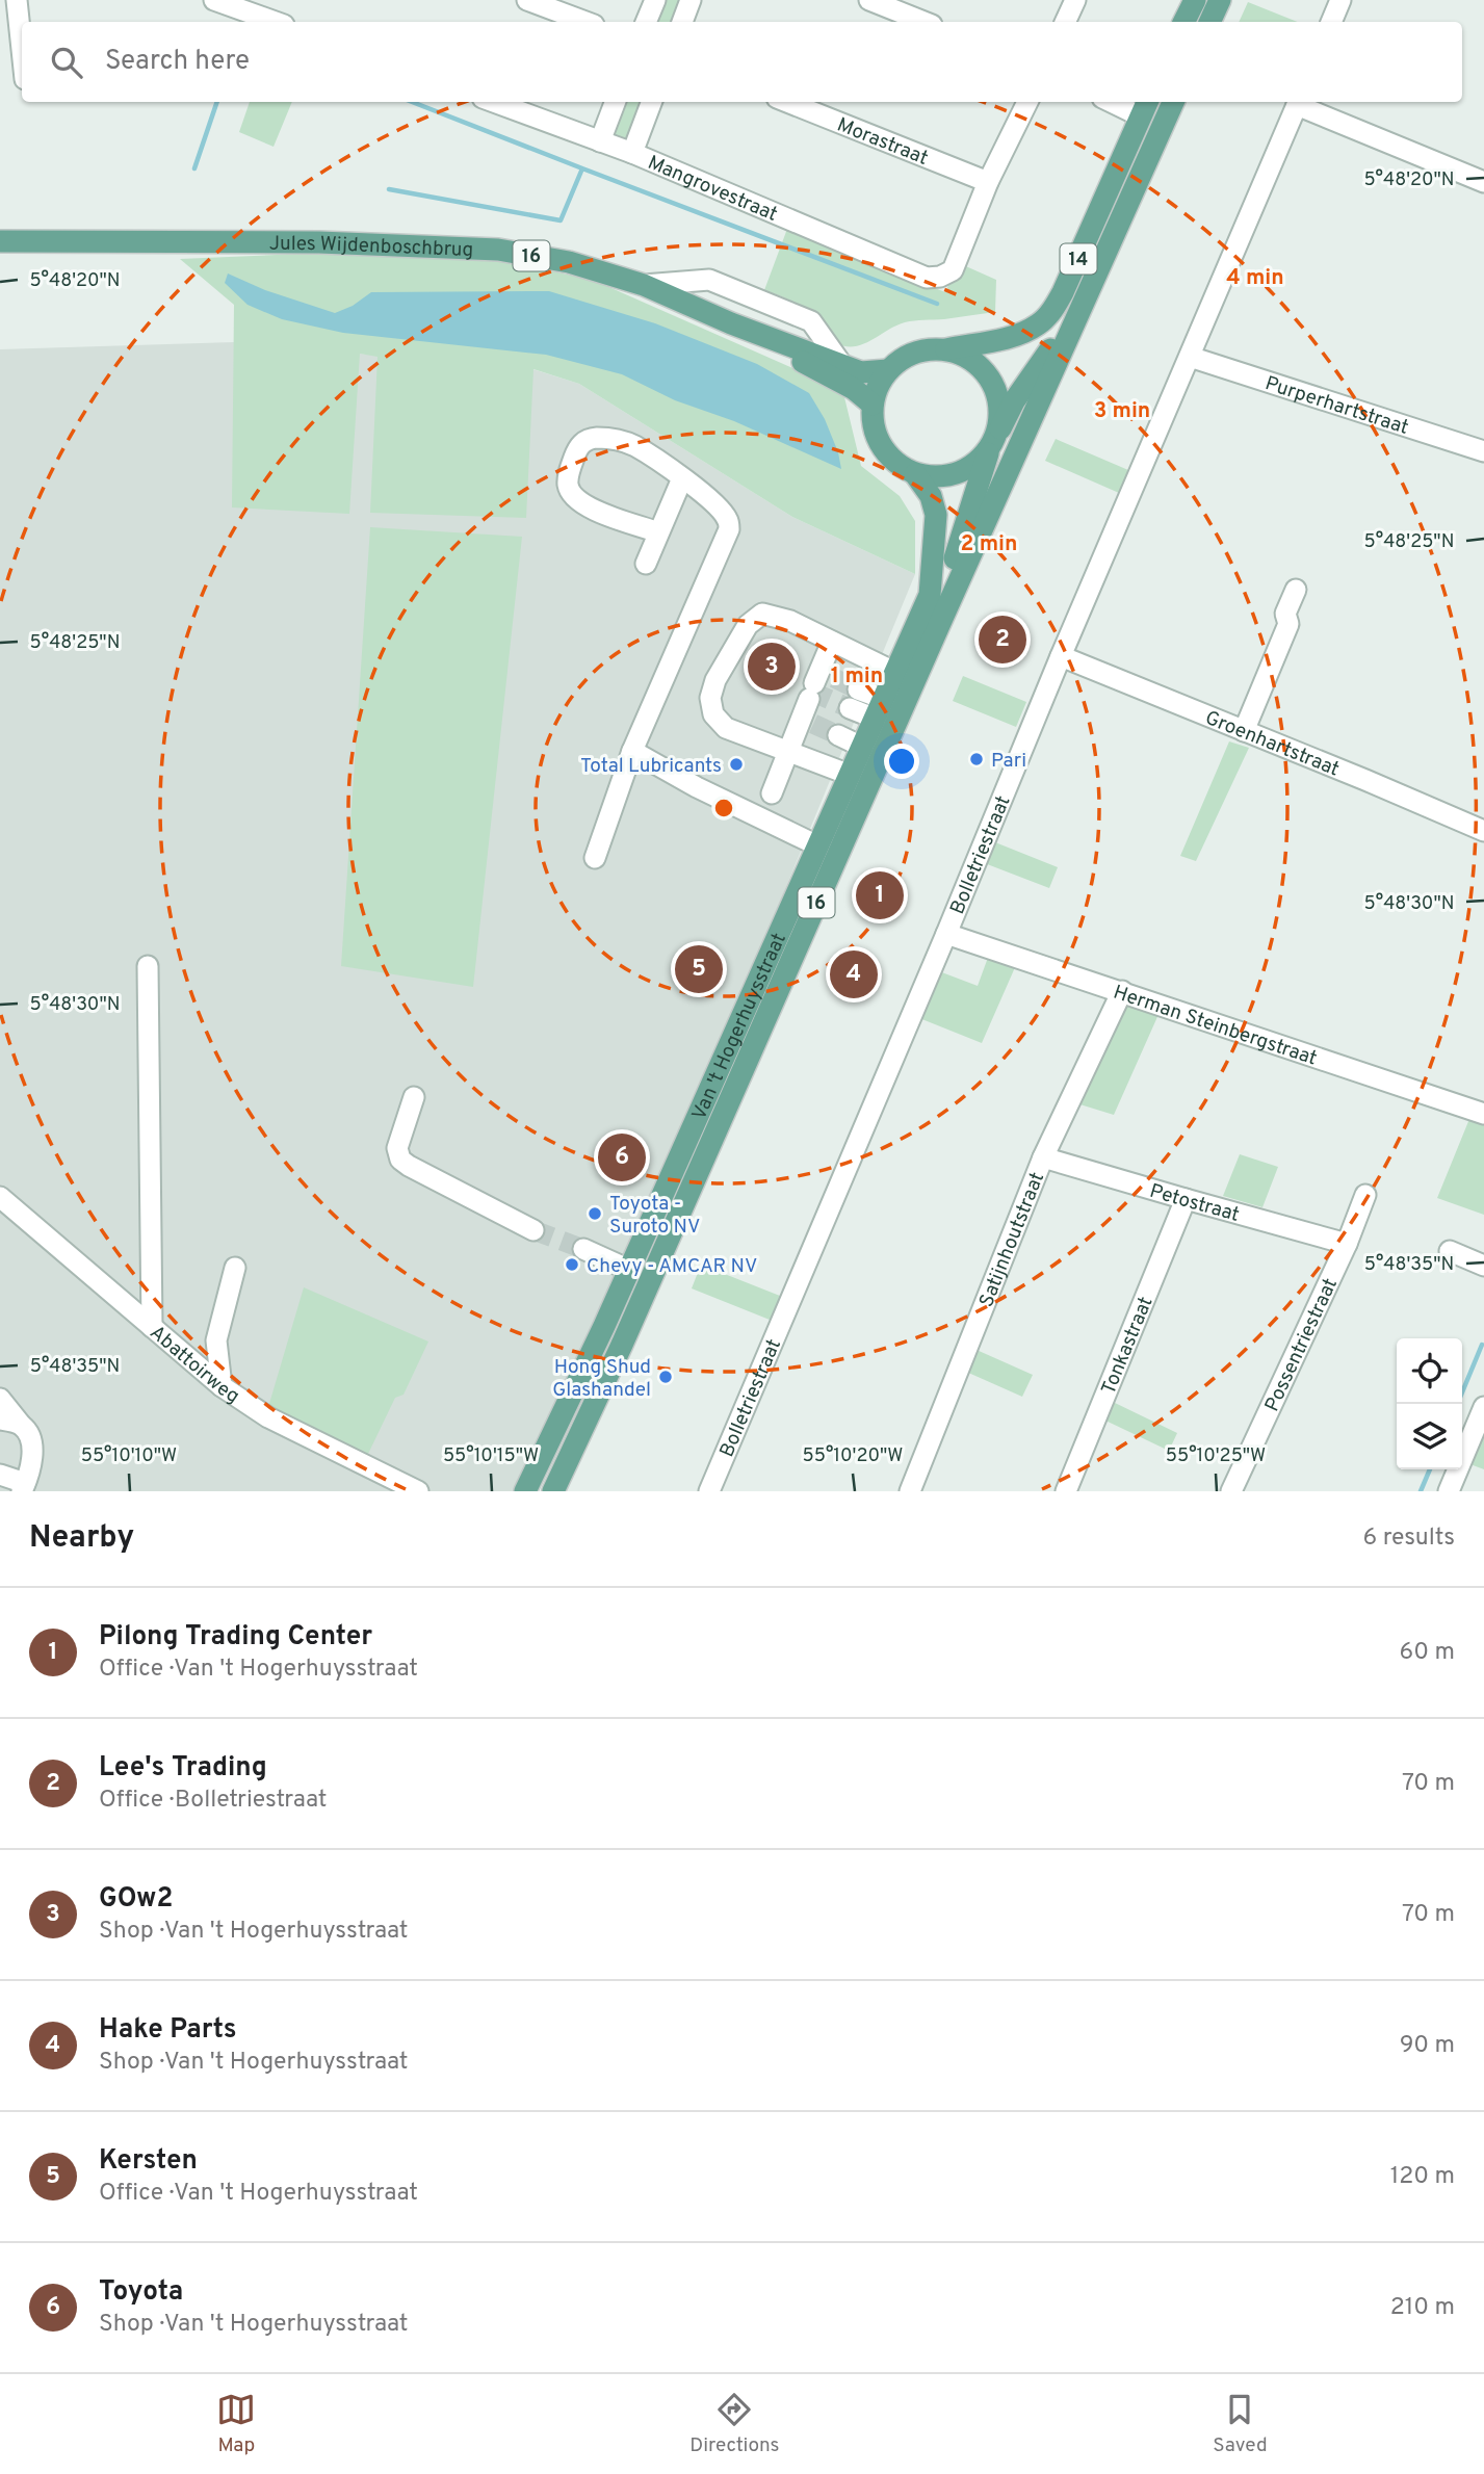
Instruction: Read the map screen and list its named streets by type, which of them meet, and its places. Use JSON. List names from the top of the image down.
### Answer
{
  "streets": {
    "main road": [
      "Jules Wijdenboschbrug",
      "16",
      "14",
      "Van 't Hogerhuysstraat"
    ],
    "street": [
      "Morastraat",
      "Mangrovestraat",
      "Purperhartstraat",
      "Groenhartstraat",
      "Bolletriestraat",
      "Herman Steinbergstraat",
      "Petostraat",
      "Satijnhoutstraat",
      "Possentriestraat",
      "Tonkastraat",
      "Abattoirweg"
    ]
  },
  "crossings": [
    ["Morastraat", "Mangrovestraat"],
    ["Jules Wijdenboschbrug", "16"],
    ["Jules Wijdenboschbrug", "14"],
    ["Jules Wijdenboschbrug", "Van 't Hogerhuysstraat"],
    ["16", "14"],
    ["16", "Van 't Hogerhuysstraat"],
    ["14", "Van 't Hogerhuysstraat"],
    ["Purperhartstraat", "Bolletriestraat"],
    ["Groenhartstraat", "Bolletriestraat"],
    ["Bolletriestraat", "Herman Steinbergstraat"],
    ["Herman Steinbergstraat", "Satijnhoutstraat"],
    ["Petostraat", "Satijnhoutstraat"],
    ["Petostraat", "Possentriestraat"],
    ["Petostraat", "Tonkastraat"]
  ],
  "places": [
    "Pari",
    "Total Lubricants",
    "Toyota - Suroto NV",
    "Chevy - AMCAR NV",
    "Hong Shud Glashandel"
  ],
  "page": {
    "search": "Search here",
    "pins": [
      "2",
      "3",
      "1",
      "5",
      "4",
      "6"
    ],
    "heading": ["Nearby", "6 results"],
    "list": [
      {
        "mark": "1",
        "name": "Pilong Trading Center",
        "note": "Office · Van 't Hogerhuysstraat",
        "value": "60 m"
      },
      {
        "mark": "2",
        "name": "Lee's Trading",
        "note": "Office · Bolletriestraat",
        "value": "70 m"
      },
      {
        "mark": "3",
        "name": "GOw2",
        "note": "Shop · Van 't Hogerhuysstraat",
        "value": "70 m"
      },
      {
        "mark": "4",
        "name": "Hake Parts",
        "note": "Shop · Van 't Hogerhuysstraat",
        "value": "90 m"
      },
      {
        "mark": "5",
        "name": "Kersten",
        "note": "Office · Van 't Hogerhuysstraat",
        "value": "120 m"
      },
      {
        "mark": "6",
        "name": "Toyota",
        "note": "Shop · Van 't Hogerhuysstraat",
        "value": "210 m"
      }
    ],
    "nav": ["Map", "Directions", "Saved"]
  },
  "coordinates": [
    "5°48'20\"N",
    "5°48'25\"N",
    "5°48'30\"N",
    "5°48'35\"N",
    "55°10'10\"W",
    "55°10'15\"W",
    "55°10'20\"W",
    "55°10'25\"W"
  ],
  "rings": [
    "4 min",
    "3 min",
    "2 min",
    "1 min"
  ]
}
